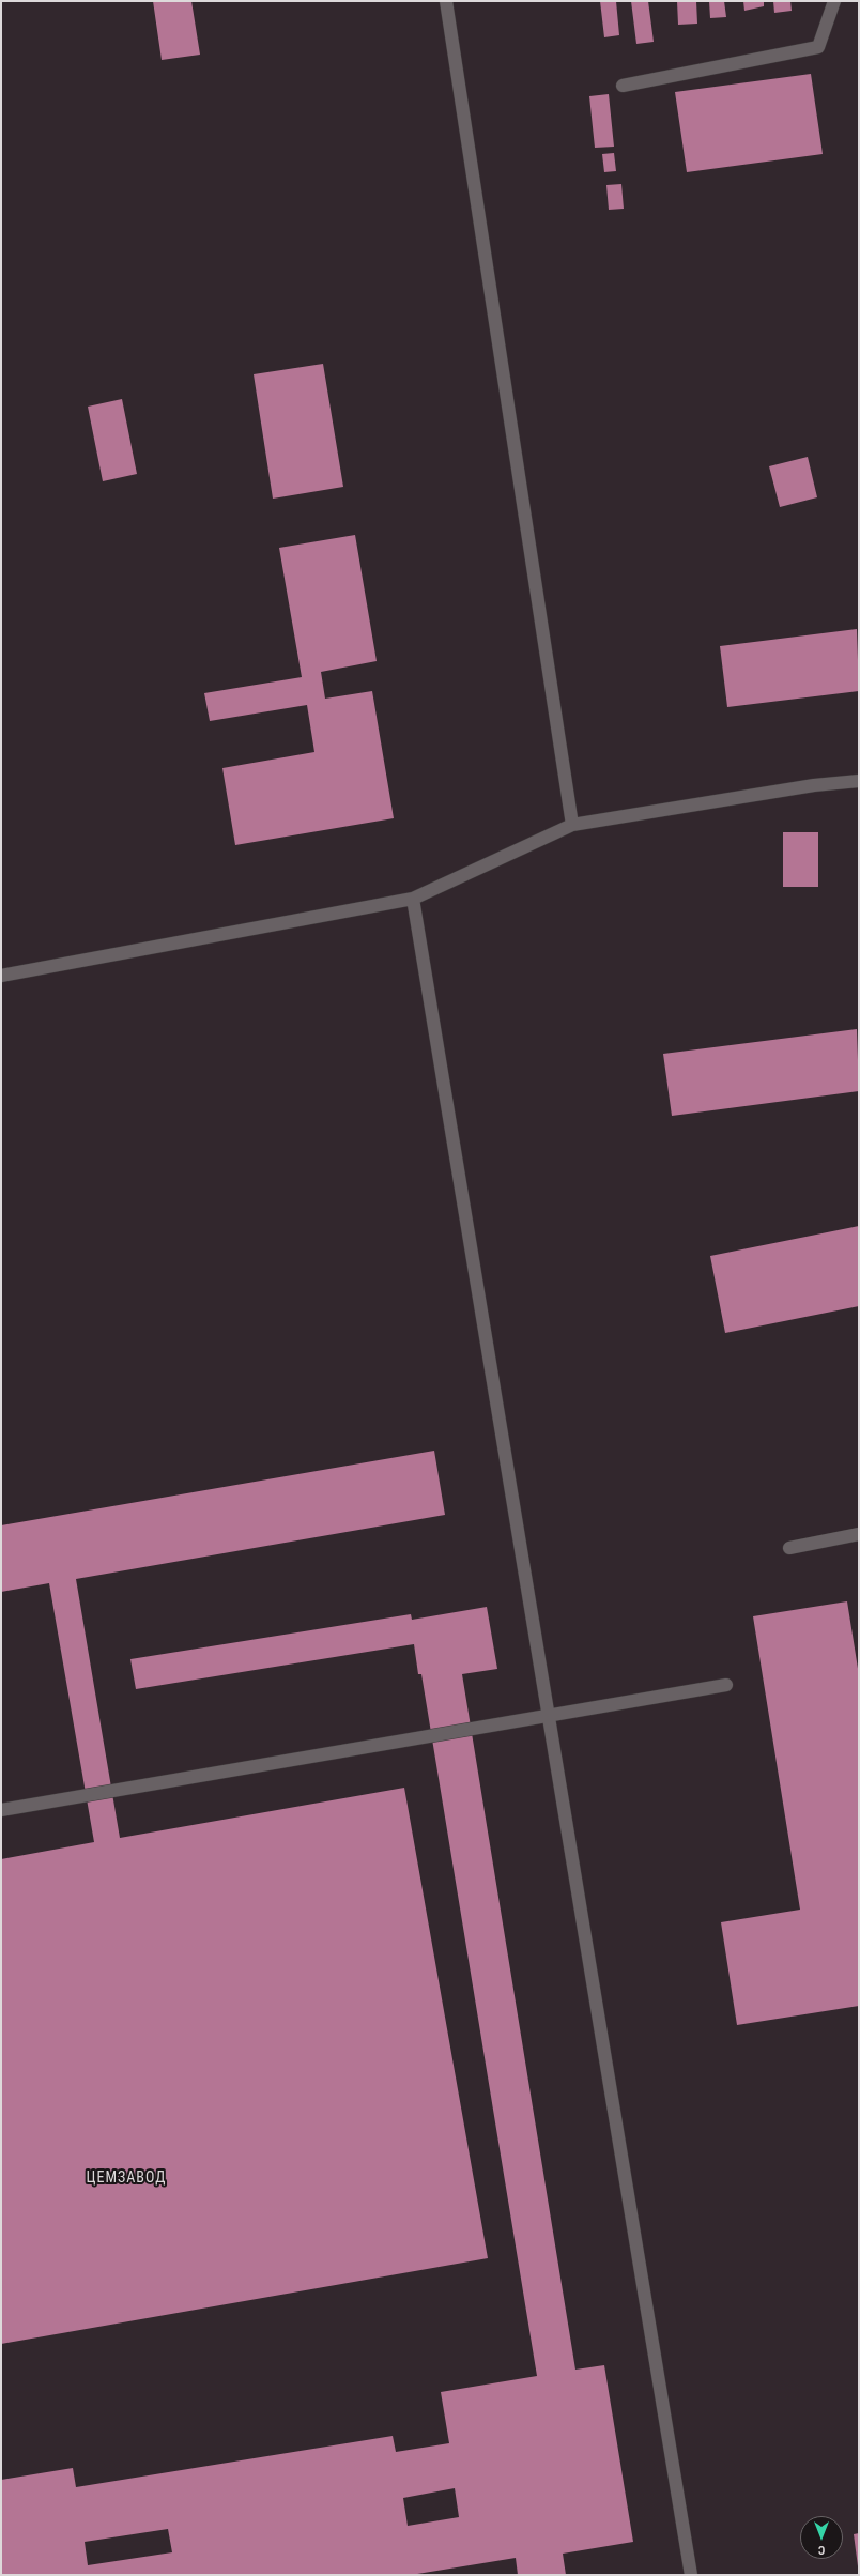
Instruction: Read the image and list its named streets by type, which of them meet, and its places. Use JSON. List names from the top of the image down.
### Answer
{
  "districts": ["ЦЕМЗАВОД"],
  "north": "bottom"
}
